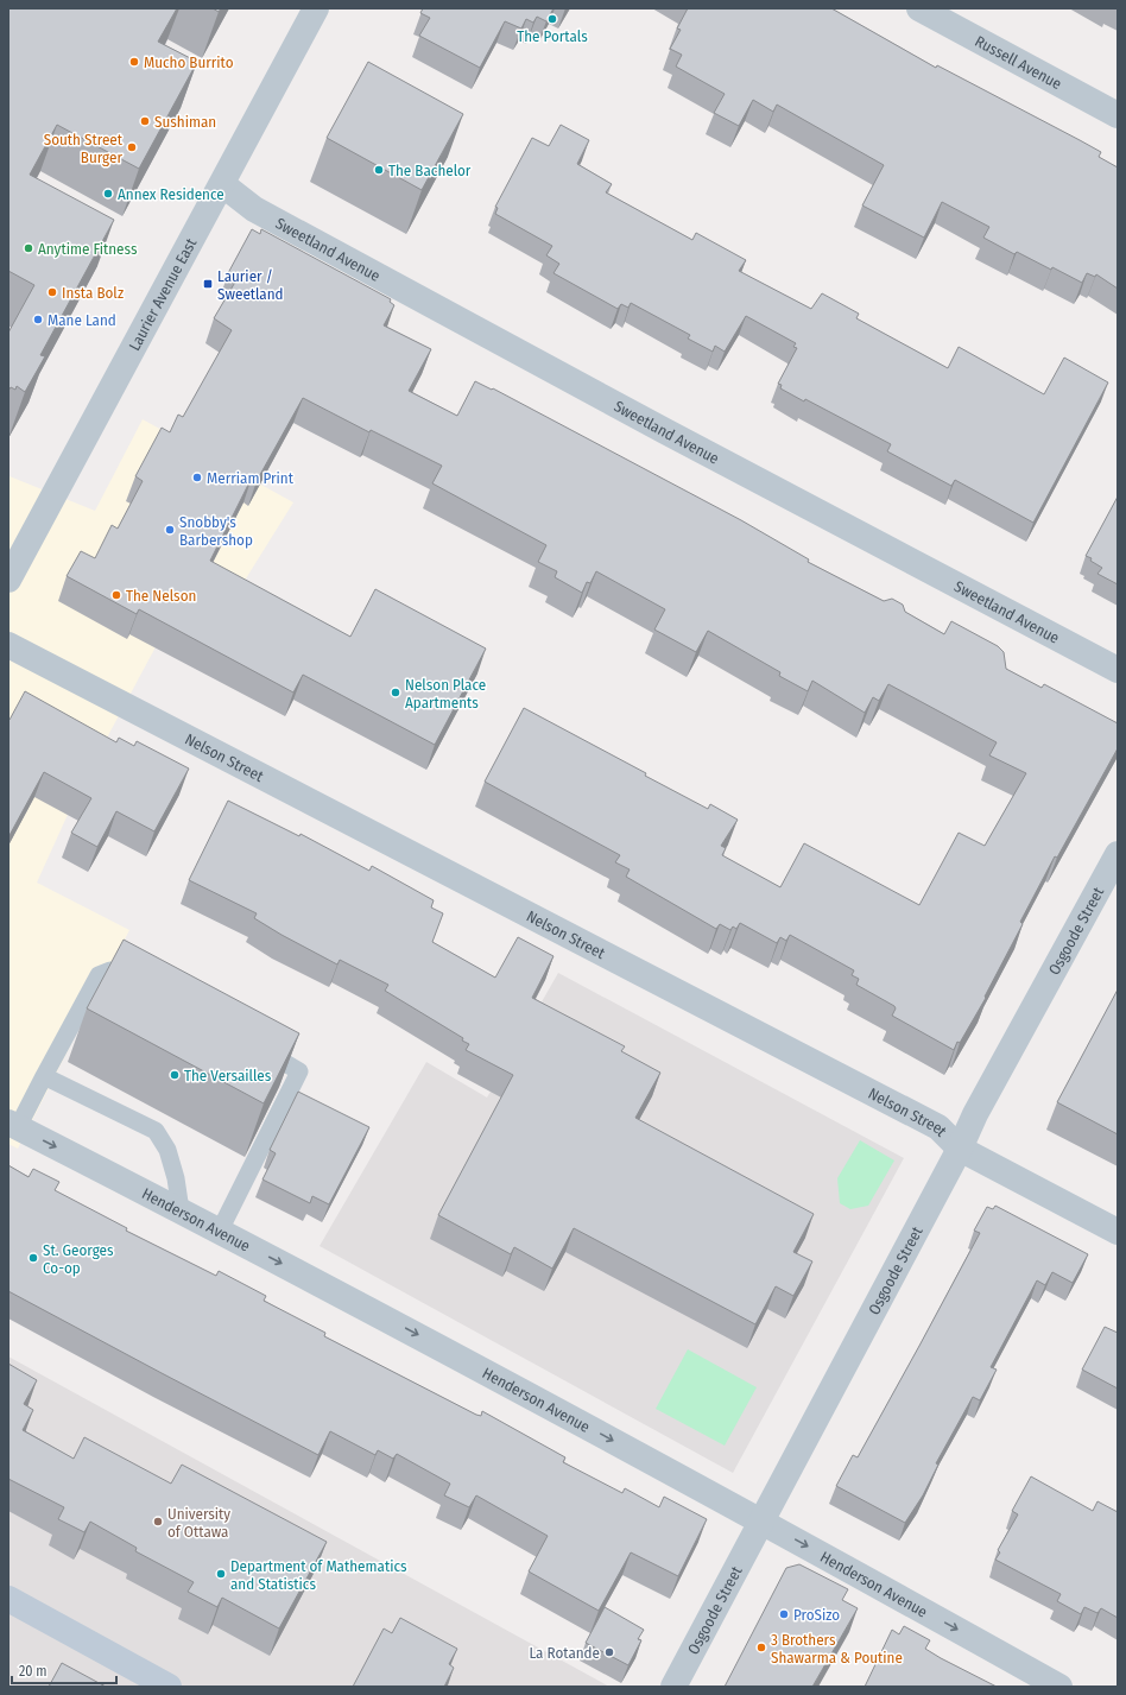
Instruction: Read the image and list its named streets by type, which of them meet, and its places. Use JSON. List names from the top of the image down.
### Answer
{
  "streets": {
    "street": [
      "Russell Avenue",
      "Sweetland Avenue",
      "Laurier Avenue East",
      "Nelson Street",
      "Osgoode Street",
      "Henderson Avenue"
    ]
  },
  "crossings": [
    ["Sweetland Avenue", "Laurier Avenue East"],
    ["Nelson Street", "Osgoode Street"],
    ["Osgoode Street", "Henderson Avenue"]
  ],
  "one_way": ["Henderson Avenue"],
  "places": {
    "other": [
      "The Portals",
      "Mucho Burrito",
      "Sushiman",
      "South Street Burger",
      "The Bachelor",
      "Annex Residence",
      "Anytime Fitness",
      "Insta Bolz",
      "Mane Land",
      "Merriam Print",
      "Snobby's Barbershop",
      "The Nelson",
      "Nelson Place Apartments",
      "The Versailles",
      "St. Georges Co-op",
      "University of Ottawa",
      "Department of Mathematics and Statistics",
      "ProSizo",
      "3 Brothers Shawarma & Poutine",
      "La Rotande"
    ],
    "transit": ["Laurier / Sweetland"]
  },
  "scale_bar": "20 m"
}
